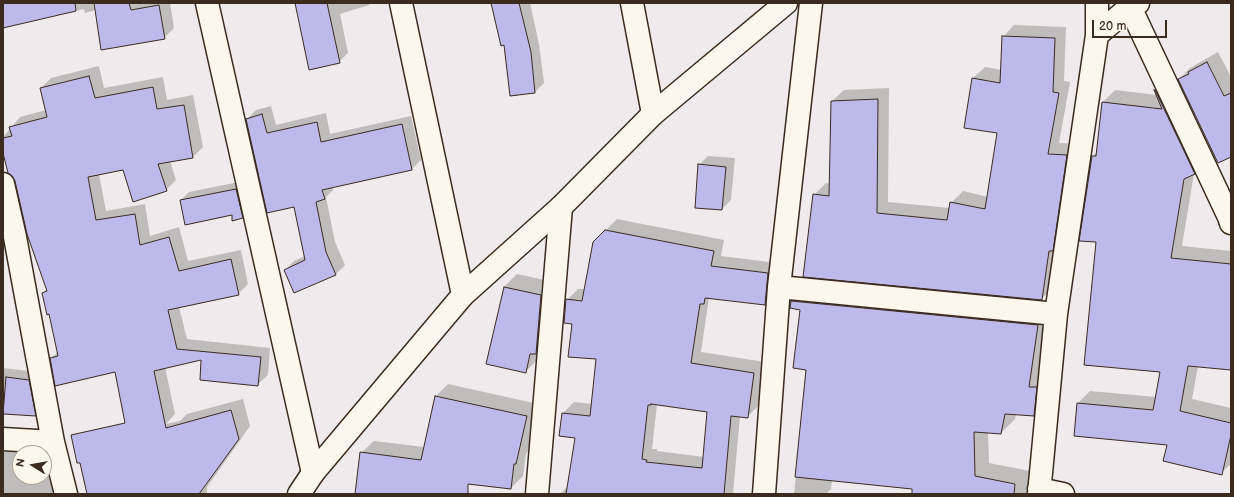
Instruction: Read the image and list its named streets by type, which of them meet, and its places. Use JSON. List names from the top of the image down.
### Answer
{
  "scale_bar": "20 m",
  "north": "left"
}
